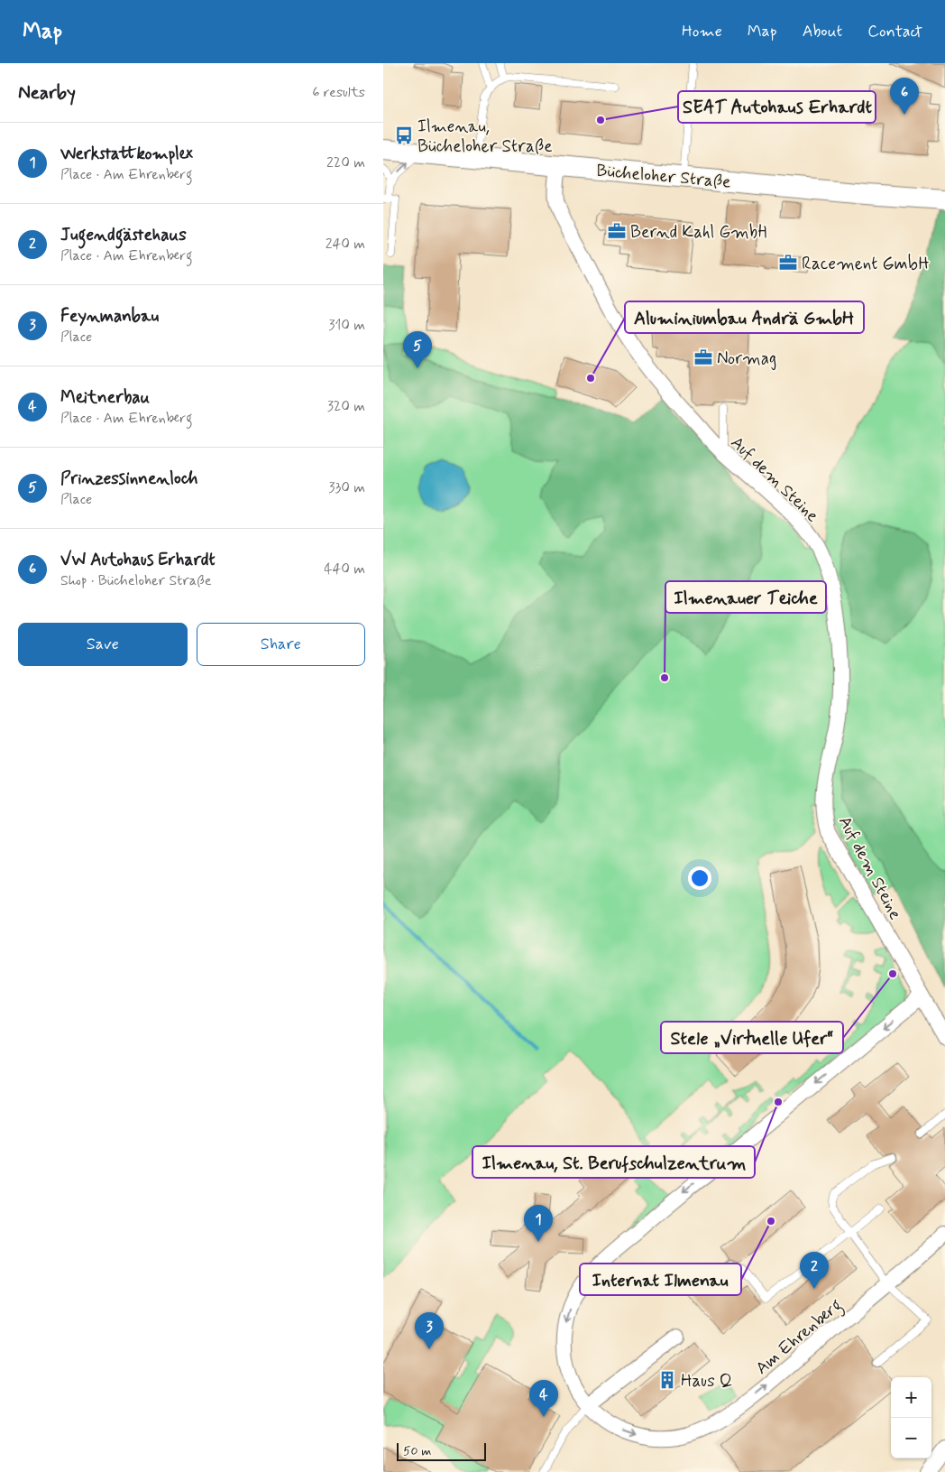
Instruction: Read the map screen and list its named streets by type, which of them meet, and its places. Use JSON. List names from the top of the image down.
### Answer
{
  "streets": {
    "main road": ["Bücheloher Straße"],
    "street": ["Auf dem Steine", "Am Ehrenberg"]
  },
  "crossings": [
    ["Bücheloher Straße", "Auf dem Steine"],
    ["Auf dem Steine", "Am Ehrenberg"]
  ],
  "places": {
    "other": [
      "SEAT Autohaus Erhardt",
      "Aluminiumbau Andrä GmbH",
      "Ilmenauer Teiche",
      "Stele „Virtuelle Ufer“",
      "Ilmenau, St. Berufschulzentrum",
      "Internat Ilmenau"
    ],
    "bus stop": ["Ilmenau, Bücheloher Straße"],
    "office": ["Bernd Kahl GmbH", "Racement GmbH", "Normag"],
    "building": ["Haus Q"]
  },
  "scale_bar": "50 m",
  "page": {
    "header": "Map",
    "nav": [
      "Home",
      "Map",
      "About",
      "Contact"
    ],
    "heading": ["Nearby", "6 results"],
    "pins": [
      "6",
      "5",
      "1",
      "2",
      "3",
      "4"
    ],
    "list": [
      {
        "mark": "1",
        "name": "Werkstattkomplex",
        "note": "Place · Am Ehrenberg",
        "value": "220 m"
      },
      {
        "mark": "2",
        "name": "Jugendgästehaus",
        "note": "Place · Am Ehrenberg",
        "value": "240 m"
      },
      {
        "mark": "3",
        "name": "Feynmanbau",
        "note": "Place",
        "value": "310 m"
      },
      {
        "mark": "4",
        "name": "Meitnerbau",
        "note": "Place · Am Ehrenberg",
        "value": "320 m"
      },
      {
        "mark": "5",
        "name": "Prinzessinnenloch",
        "note": "Place",
        "value": "330 m"
      },
      {
        "mark": "6",
        "name": "VW Autohaus Erhardt",
        "note": "Shop · Bücheloher Straße",
        "value": "440 m"
      }
    ],
    "buttons": ["Save", "Share"],
    "map_buttons": ["+", "−"],
    "scale": "50 m"
  }
}
